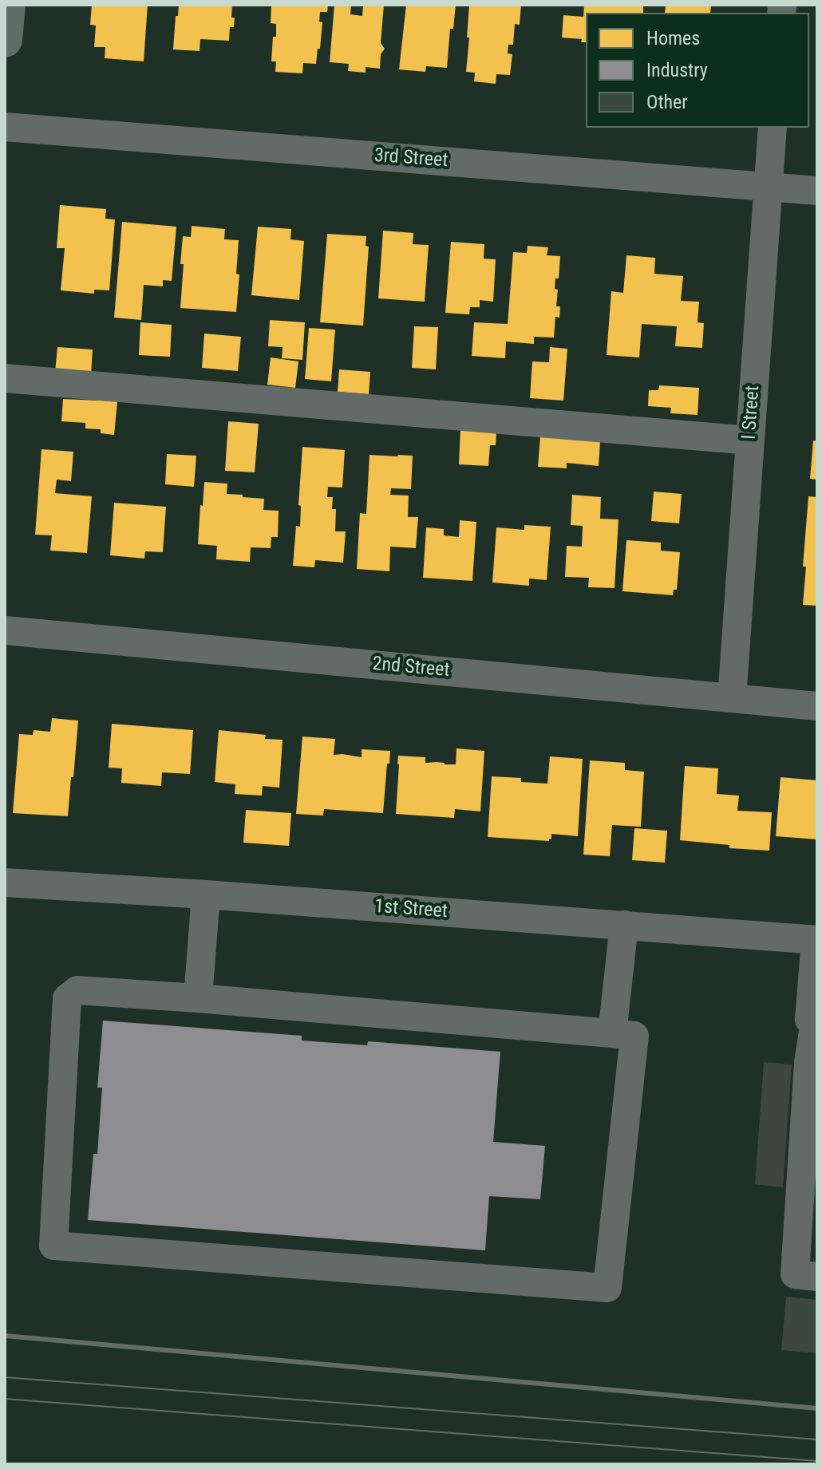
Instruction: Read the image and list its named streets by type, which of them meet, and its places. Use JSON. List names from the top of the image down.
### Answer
{
  "streets": {
    "street": [
      "3rd Street",
      "I Street",
      "2nd Street",
      "1st Street"
    ]
  },
  "crossings": [
    ["3rd Street", "I Street"],
    ["I Street", "2nd Street"]
  ],
  "legend": ["Homes", "Industry", "Other"]
}
